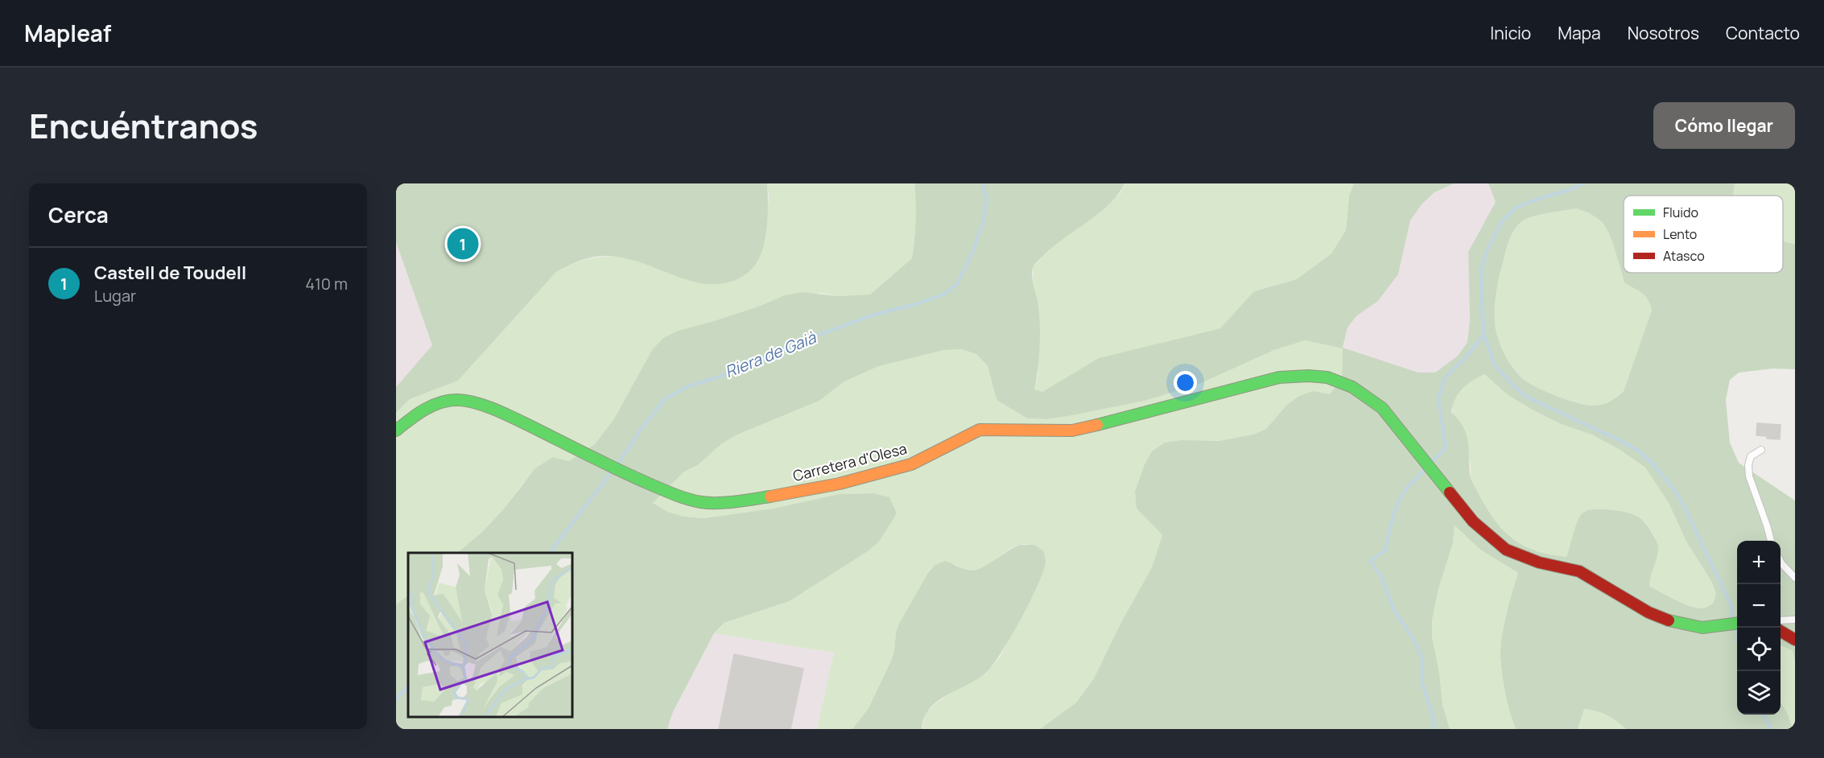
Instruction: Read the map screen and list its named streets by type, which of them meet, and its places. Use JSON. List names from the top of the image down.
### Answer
{
  "streets": {
    "street": ["Carretera d'Olesa"]
  },
  "water": ["Riera de Gaià"],
  "legend": ["Fluido", "Lento", "Atasco"],
  "page": {
    "header": "Mapleaf",
    "nav": [
      "Inicio",
      "Mapa",
      "Nosotros",
      "Contacto"
    ],
    "title": "Encuéntranos",
    "buttons": "Cómo llegar",
    "heading": "Cerca",
    "pins": "1",
    "list": [
      {
        "mark": "1",
        "name": "Castell de Toudell",
        "note": "Lugar",
        "value": "410 m"
      }
    ],
    "map_buttons": ["+", "−"]
  }
}
